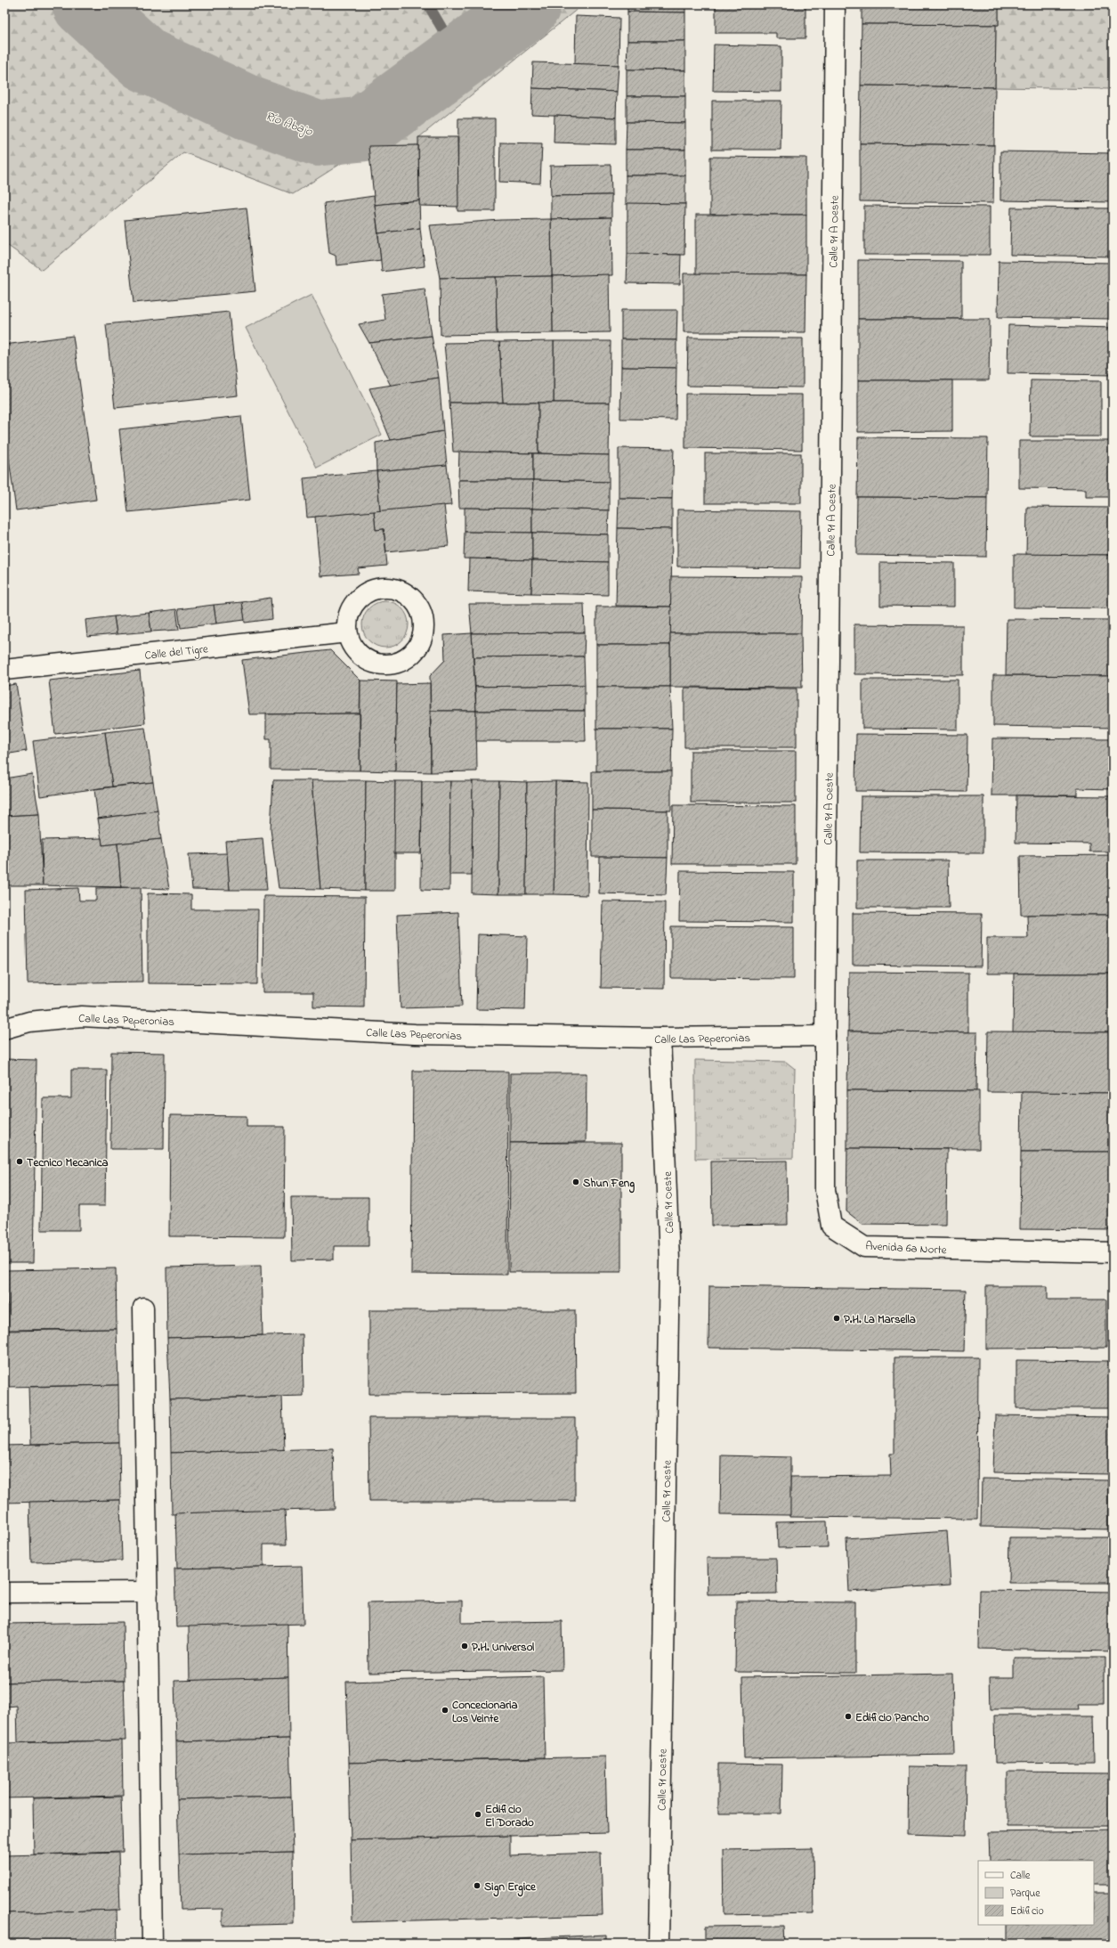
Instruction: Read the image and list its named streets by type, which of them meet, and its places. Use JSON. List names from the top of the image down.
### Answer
{
  "streets": {
    "street": [
      "Calle 91 A Oeste",
      "Calle del Tigre",
      "Calle Las Peperonias",
      "Calle 91 Oeste",
      "Avenida 6a Norte"
    ]
  },
  "crossings": [
    ["Calle 91 A Oeste", "Calle Las Peperonias"],
    ["Calle 91 A Oeste", "Avenida 6a Norte"],
    ["Calle Las Peperonias", "Calle 91 Oeste"],
    ["Calle Las Peperonias", "Avenida 6a Norte"]
  ],
  "water": ["Río Abajo"],
  "places": [
    "Tecnico Mecanica",
    "Shun Feng",
    "P.H. La Marsella",
    "P.H. Universol",
    "Concecionaria Los Veinte",
    "Edificio Pancho",
    "Edificio El Dorado",
    "Sign Ergice"
  ],
  "legend": ["Calle", "Parque", "Edificio"]
}
